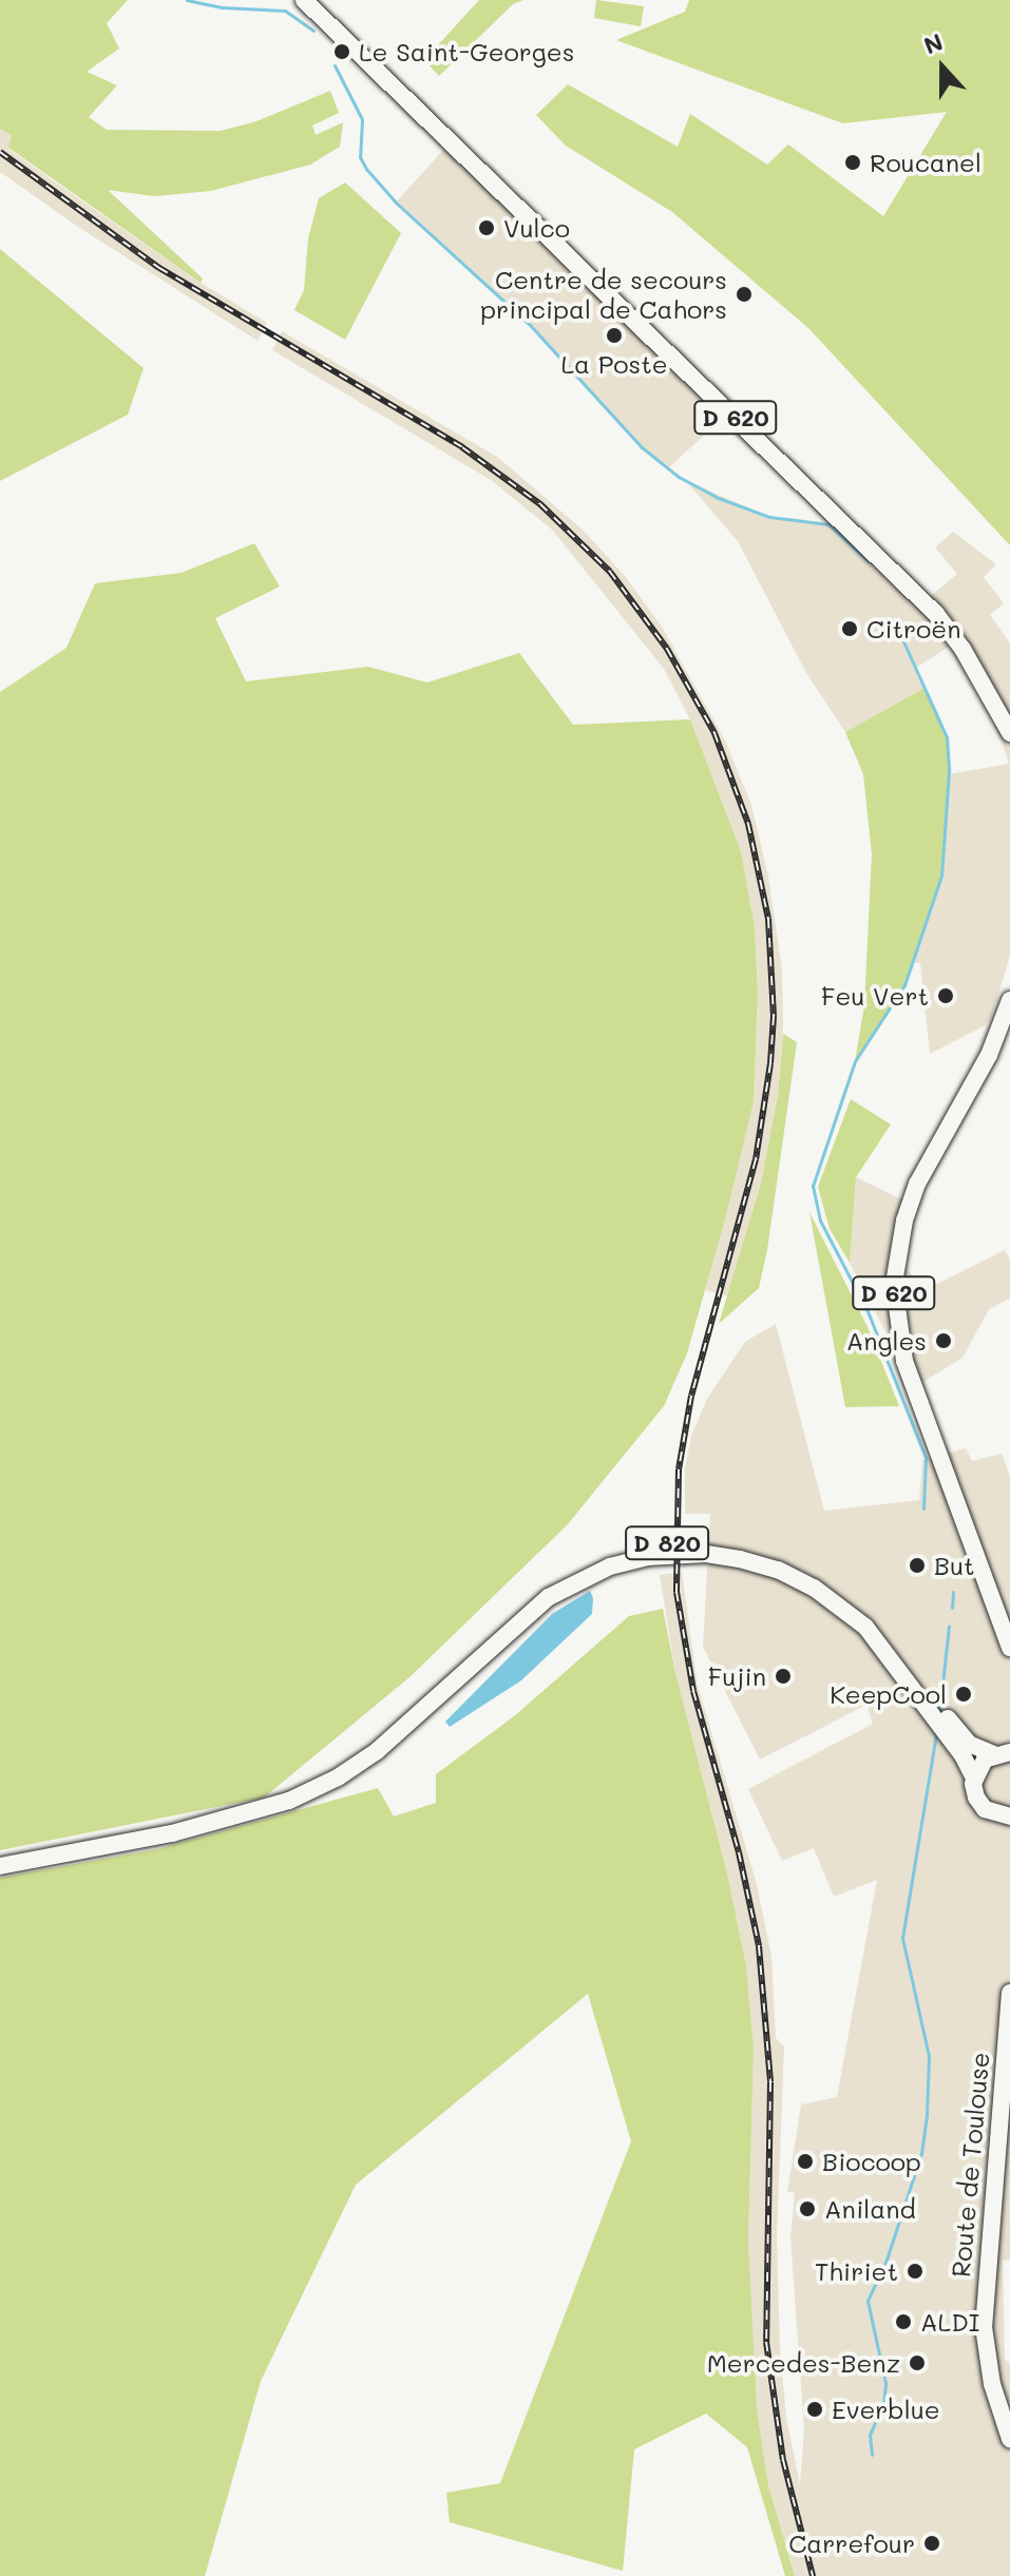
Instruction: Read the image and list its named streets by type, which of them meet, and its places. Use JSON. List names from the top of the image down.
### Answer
{
  "streets": {
    "main road": ["D 620", "D 820", "Route de Toulouse"]
  },
  "places": [
    "Le Saint-Georges",
    "Roucanel",
    "Vulco",
    "Centre de secours principal de Cahors",
    "La Poste",
    "Citroën",
    "Feu Vert",
    "Angles",
    "But",
    "Fujin",
    "KeepCool",
    "Biocoop",
    "Aniland",
    "Thiriet",
    "ALDI",
    "Mercedes-Benz",
    "Everblue",
    "Carrefour"
  ],
  "north": "top"
}
